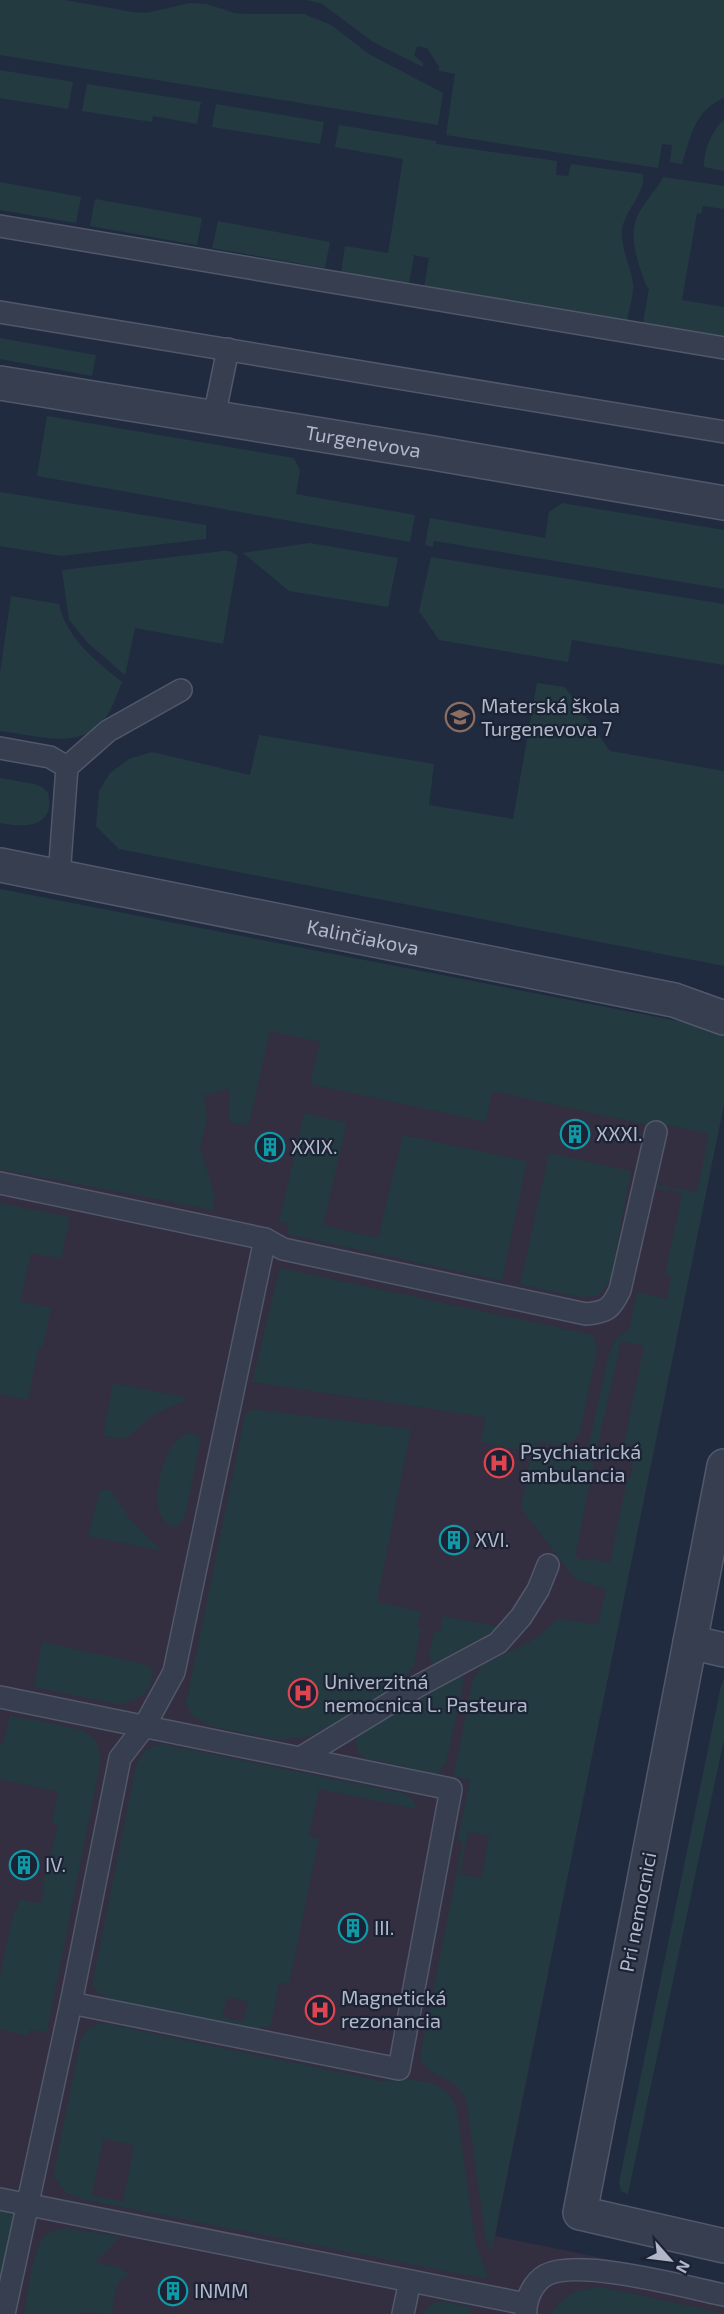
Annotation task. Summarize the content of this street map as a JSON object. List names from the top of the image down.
{
  "streets": {
    "street": ["Turgenevova", "Kalinčiakova", "Pri nemocnici"]
  },
  "places": {
    "school or university": ["Materská škola Turgenevova 7"],
    "building": [
      "XXXI.",
      "XXIX.",
      "XVI.",
      "IV.",
      "III.",
      "INMM"
    ],
    "hospital": ["Psychiatrická ambulancia", "Univerzitná nemocnica L. Pasteura", "Magnetická rezonancia"]
  },
  "north": "bottom right"
}
